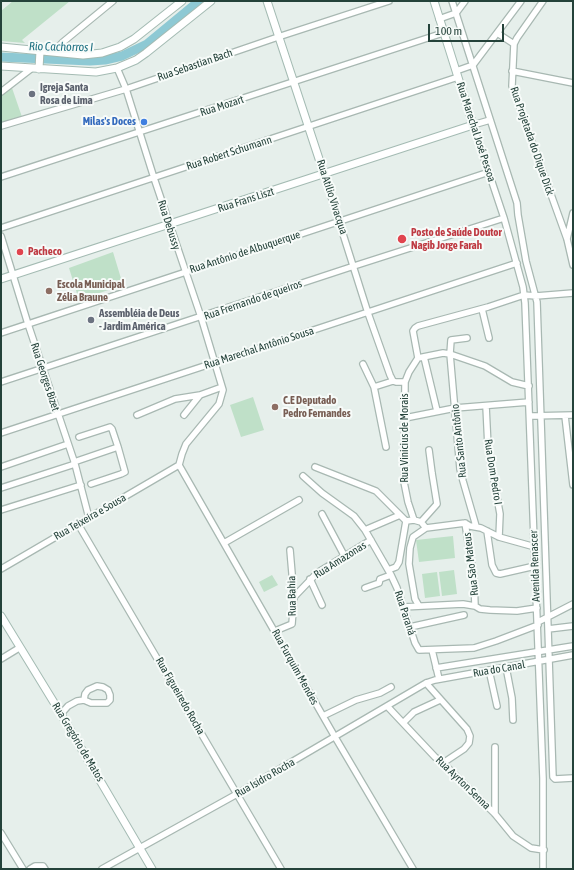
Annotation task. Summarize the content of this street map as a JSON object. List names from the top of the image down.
{
  "streets": {
    "street": [
      "Rua Sebastian Bach",
      "Rua Mozart",
      "Rua Marechal José Pessoa",
      "Rua Projetada do Dique Dick",
      "Rua Robert Schumann",
      "Rua Atilio Vivacqua",
      "Rua Frans Liszt",
      "Rua Debussy",
      "Rua Antônio de Albuquerque",
      "Rua Frernando de queiros",
      "Rua Marechal Antônio Sousa",
      "Rua Georges Bizet",
      "Rua Vinicius de Morais",
      "Rua Santo Antônio",
      "Rua Dom Pedro I",
      "Rua Teixeira e Sousa",
      "Rua Amazonas",
      "Rua São Mateus",
      "Avenida Renascer",
      "Rua Bahia",
      "Rua Paraná",
      "Rua Furquim Mendes",
      "Rua do Canal",
      "Rua Figueiredo Rocha",
      "Rua Gregório de Matos",
      "Rua Isidro Rocha",
      "Rua Ayrton Senna"
    ]
  },
  "crossings": [
    ["Rua Sebastian Bach", "Rua Atilio Vivacqua"],
    ["Rua Sebastian Bach", "Rua Debussy"],
    ["Rua Mozart", "Rua Marechal José Pessoa"],
    ["Rua Mozart", "Rua Atilio Vivacqua"],
    ["Rua Mozart", "Rua Debussy"],
    ["Rua Marechal José Pessoa", "Rua Robert Schumann"],
    ["Rua Marechal José Pessoa", "Rua Frans Liszt"],
    ["Rua Marechal José Pessoa", "Rua Antônio de Albuquerque"],
    ["Rua Marechal José Pessoa", "Rua Frernando de queiros"],
    ["Rua Marechal José Pessoa", "Rua Marechal Antônio Sousa"],
    ["Rua Marechal José Pessoa", "Avenida Renascer"],
    ["Rua Robert Schumann", "Rua Atilio Vivacqua"],
    ["Rua Robert Schumann", "Rua Debussy"],
    ["Rua Atilio Vivacqua", "Rua Frans Liszt"],
    ["Rua Atilio Vivacqua", "Rua Antônio de Albuquerque"],
    ["Rua Atilio Vivacqua", "Rua Frernando de queiros"],
    ["Rua Atilio Vivacqua", "Rua Marechal Antônio Sousa"],
    ["Rua Frans Liszt", "Rua Debussy"],
    ["Rua Frans Liszt", "Rua Georges Bizet"],
    ["Rua Debussy", "Rua Antônio de Albuquerque"],
    ["Rua Debussy", "Rua Frernando de queiros"],
    ["Rua Debussy", "Rua Marechal Antônio Sousa"],
    ["Rua Debussy", "Rua Teixeira e Sousa"],
    ["Rua Debussy", "Rua Furquim Mendes"],
    ["Rua Antônio de Albuquerque", "Rua Georges Bizet"],
    ["Rua Frernando de queiros", "Rua Georges Bizet"],
    ["Rua Marechal Antônio Sousa", "Rua Georges Bizet"],
    ["Rua Marechal Antônio Sousa", "Avenida Renascer"],
    ["Rua Georges Bizet", "Rua Teixeira e Sousa"],
    ["Rua Teixeira e Sousa", "Rua Furquim Mendes"],
    ["Rua Teixeira e Sousa", "Rua Figueiredo Rocha"],
    ["Rua Amazonas", "Rua Bahia"],
    ["Rua Amazonas", "Rua Paraná"],
    ["Avenida Renascer", "Rua do Canal"],
    ["Avenida Renascer", "Rua Ayrton Senna"],
    ["Rua Bahia", "Rua Furquim Mendes"],
    ["Rua Furquim Mendes", "Rua Isidro Rocha"],
    ["Rua do Canal", "Rua Isidro Rocha"],
    ["Rua Figueiredo Rocha", "Rua Isidro Rocha"],
    ["Rua Gregório de Matos", "Rua Isidro Rocha"],
    ["Rua Isidro Rocha", "Rua Ayrton Senna"]
  ],
  "water": ["Rio Cachorros I"],
  "places": [
    "Igreja Santa Rosa de Lima",
    "Milas's Doces",
    "Posto de Saúde Doutor Nagib Jorge Farah",
    "Pacheco",
    "Escola Municipal Zélia Braune",
    "Assembléia de Deus - Jardim América",
    "C.E Deputado Pedro Fernandes"
  ],
  "scale_bar": "100 m"
}
